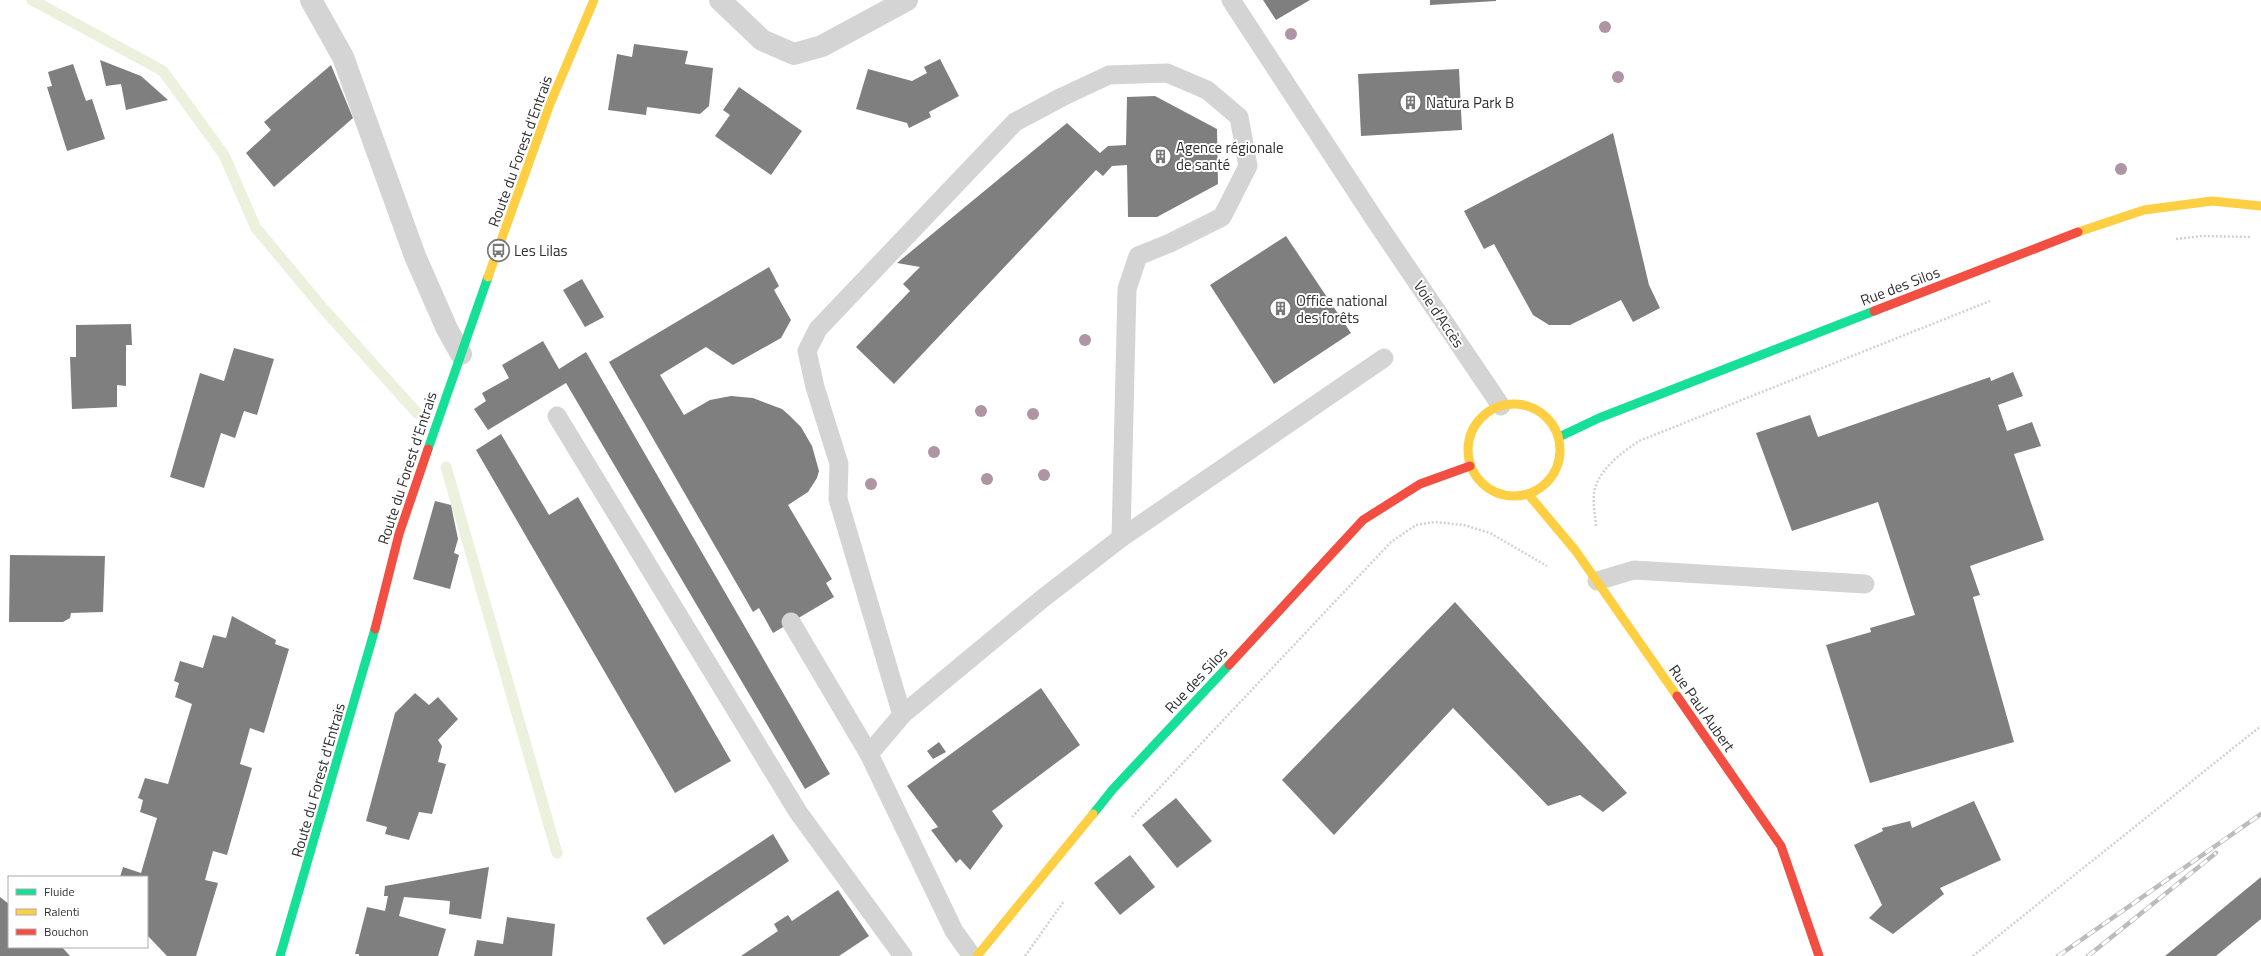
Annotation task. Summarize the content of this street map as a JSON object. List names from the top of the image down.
{
  "streets": {
    "street": ["Route du Forest d'Entrais", "Rue des Silos", "Rue Paul Aubert"],
    "lane": ["Voie d'Accès"]
  },
  "crossings": [
    ["Rue des Silos", "Voie d'Accès"],
    ["Rue des Silos", "Rue Paul Aubert"],
    ["Voie d'Accès", "Rue Paul Aubert"]
  ],
  "places": {
    "building": ["Natura Park B", "Agence régionale de santé", "Office national des forêts"],
    "bus stop": ["Les Lilas"]
  },
  "legend": ["Fluide", "Ralenti", "Bouchon"]
}
